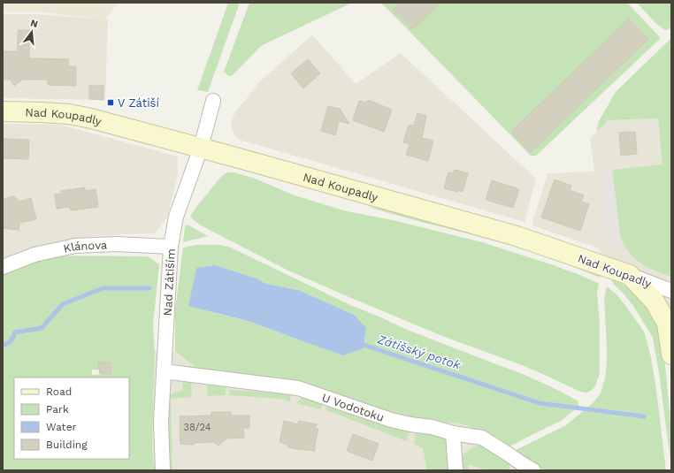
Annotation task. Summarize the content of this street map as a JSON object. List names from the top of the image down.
{
  "streets": {
    "street": [
      "Nad Koupadly",
      "Klánova",
      "Nad Zátiším",
      "U Vodotoku"
    ]
  },
  "crossings": [
    ["Nad Koupadly", "Nad Zátiším"],
    ["Klánova", "Nad Zátiším"],
    ["Nad Zátiším", "U Vodotoku"]
  ],
  "water": ["Zátišský potok"],
  "places": {
    "transit": ["V Zátiší"]
  },
  "house_numbers": ["38/24"],
  "legend": [
    "Road",
    "Park",
    "Water",
    "Building"
  ],
  "north": "top"
}
